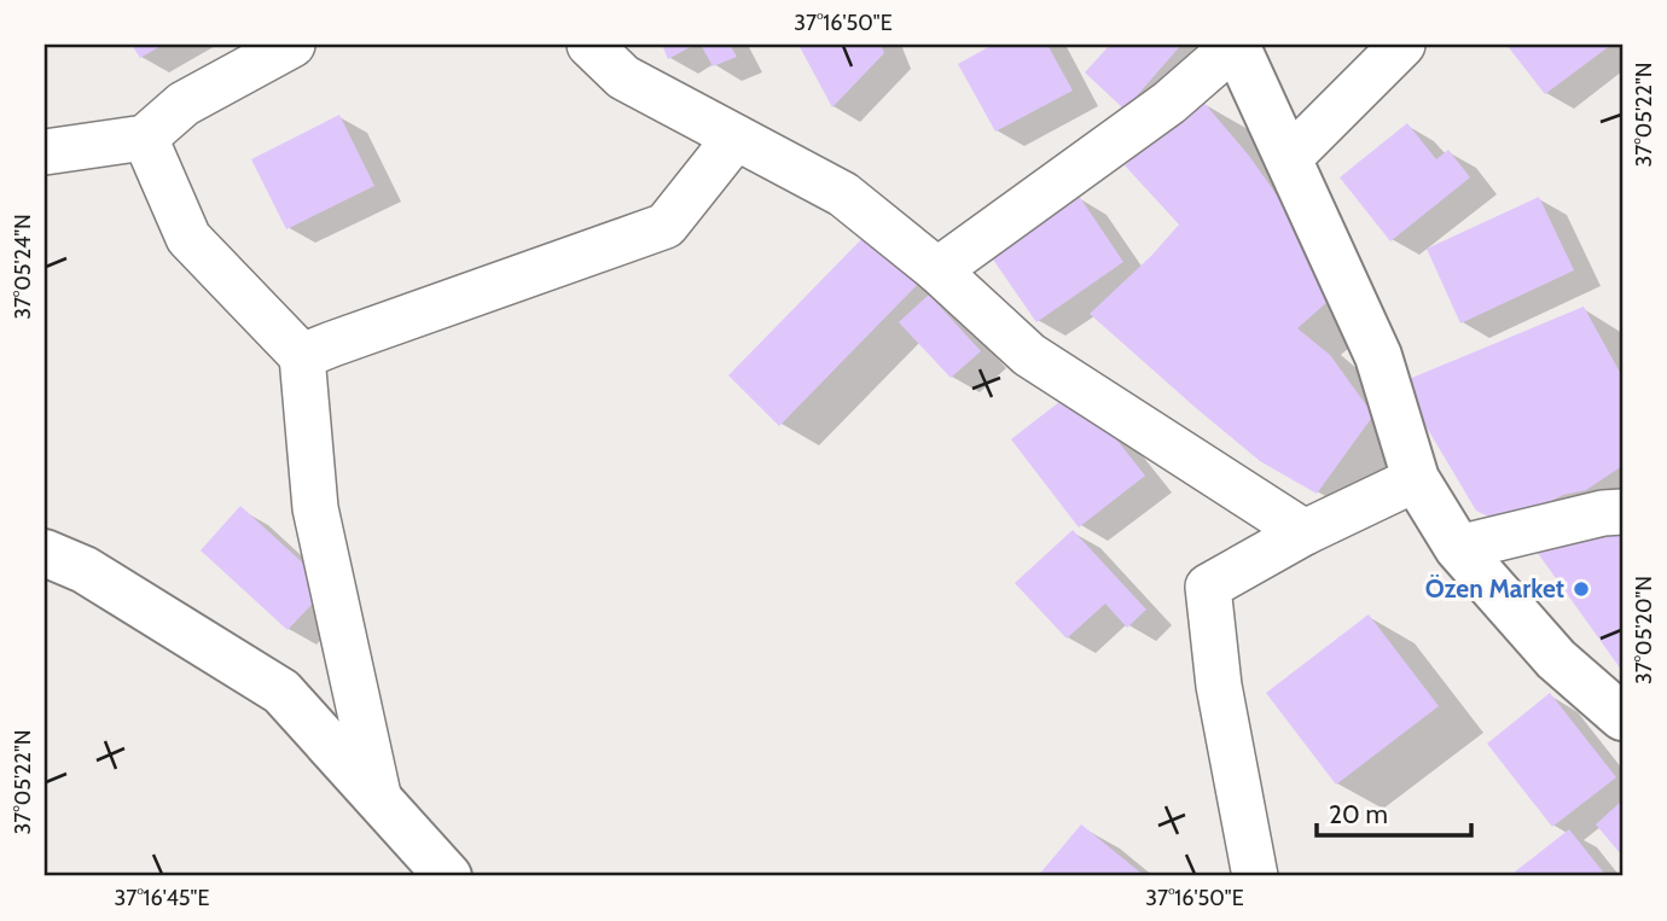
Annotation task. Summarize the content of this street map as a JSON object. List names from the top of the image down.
{
  "places": ["Özen Market"],
  "scale_bar": "20 m",
  "coordinates": [
    "37°16'50\"E",
    "37°05'22\"N",
    "37°05'24\"N",
    "37°05'20\"N",
    "37°16'45\"E"
  ]
}
